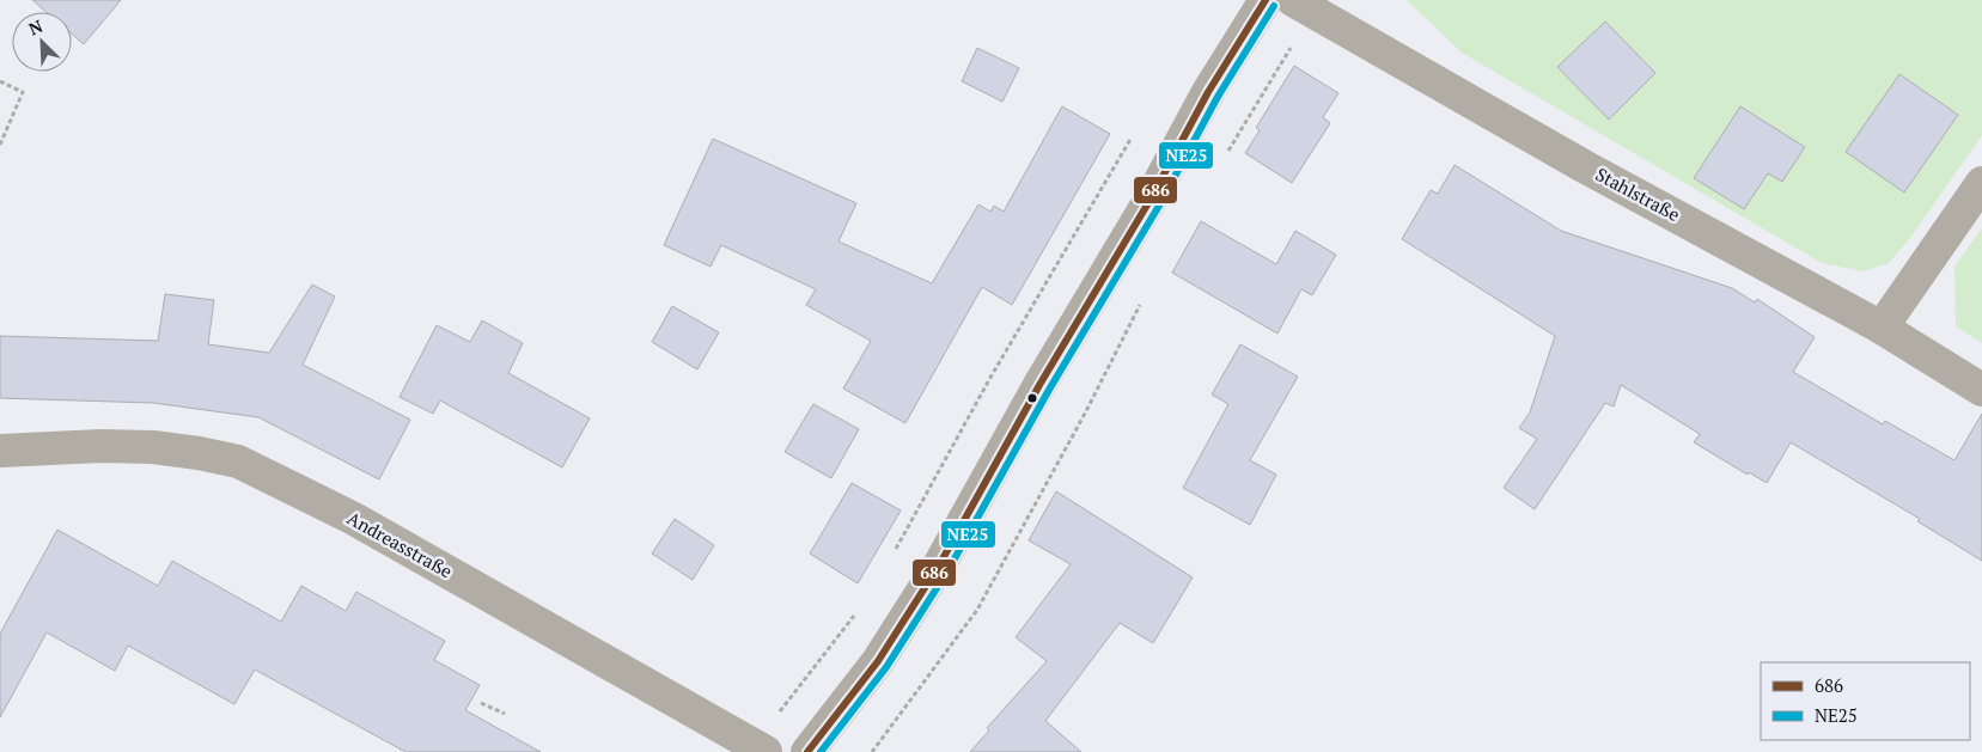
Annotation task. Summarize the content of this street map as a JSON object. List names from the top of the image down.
{
  "streets": {
    "street": ["Stahlstraße", "Andreasstraße"]
  },
  "lines": ["transit line 686", "transit line NE25"],
  "legend": ["686", "NE25"],
  "north": "top left"
}
